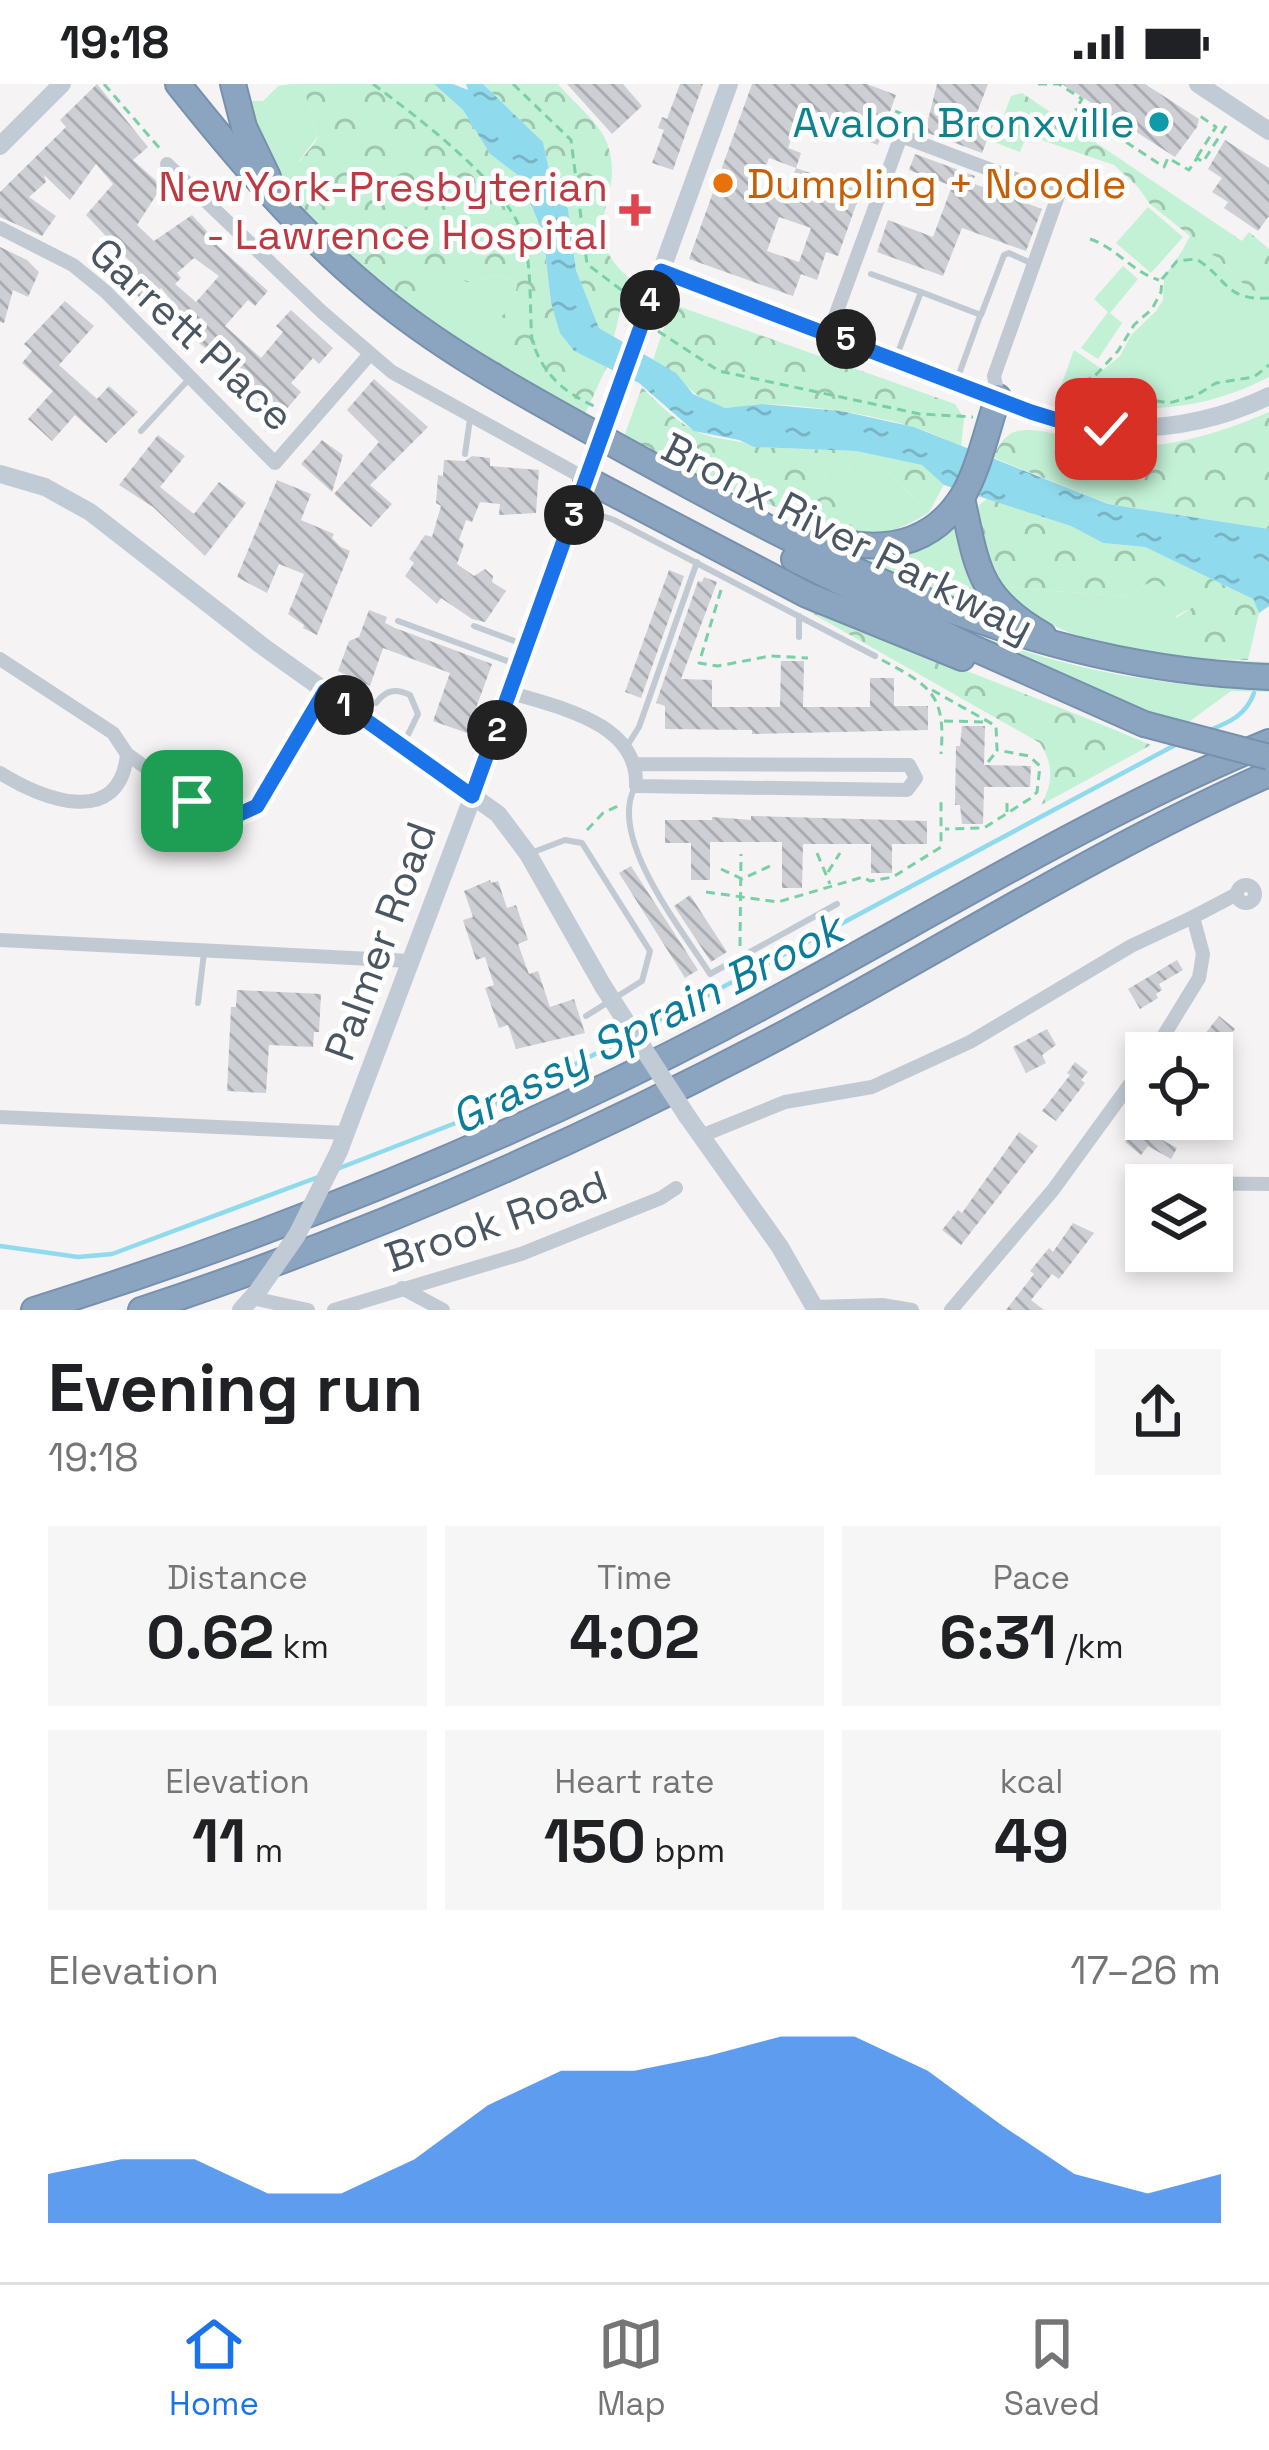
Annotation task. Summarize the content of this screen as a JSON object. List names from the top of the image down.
{
  "streets": {
    "highway": ["Bronx River Parkway"],
    "street": ["Garrett Place", "Palmer Road", "Brook Road"]
  },
  "water": ["Grassy Sprain Brook"],
  "places": {
    "other": ["Avalon Bronxville", "Dumpling + Noodle"],
    "health": ["NewYork-Presbyterian - Lawrence Hospital"]
  },
  "page": {
    "status": "19:18",
    "pins": [
      "4",
      "5",
      "3",
      "1",
      "2"
    ],
    "heading": ["Evening run", "19:18"],
    "stats": [
      ["Distance", "0.62 km"],
      ["Time", "4:02"],
      ["Pace", "6:31 /km"],
      ["Elevation", "11 m"],
      ["Heart rate", "150 bpm"],
      ["kcal", "49"]
    ],
    "chart": ["Elevation", "17–26 m"],
    "tabs": ["Home", "Map", "Saved"]
  }
}
